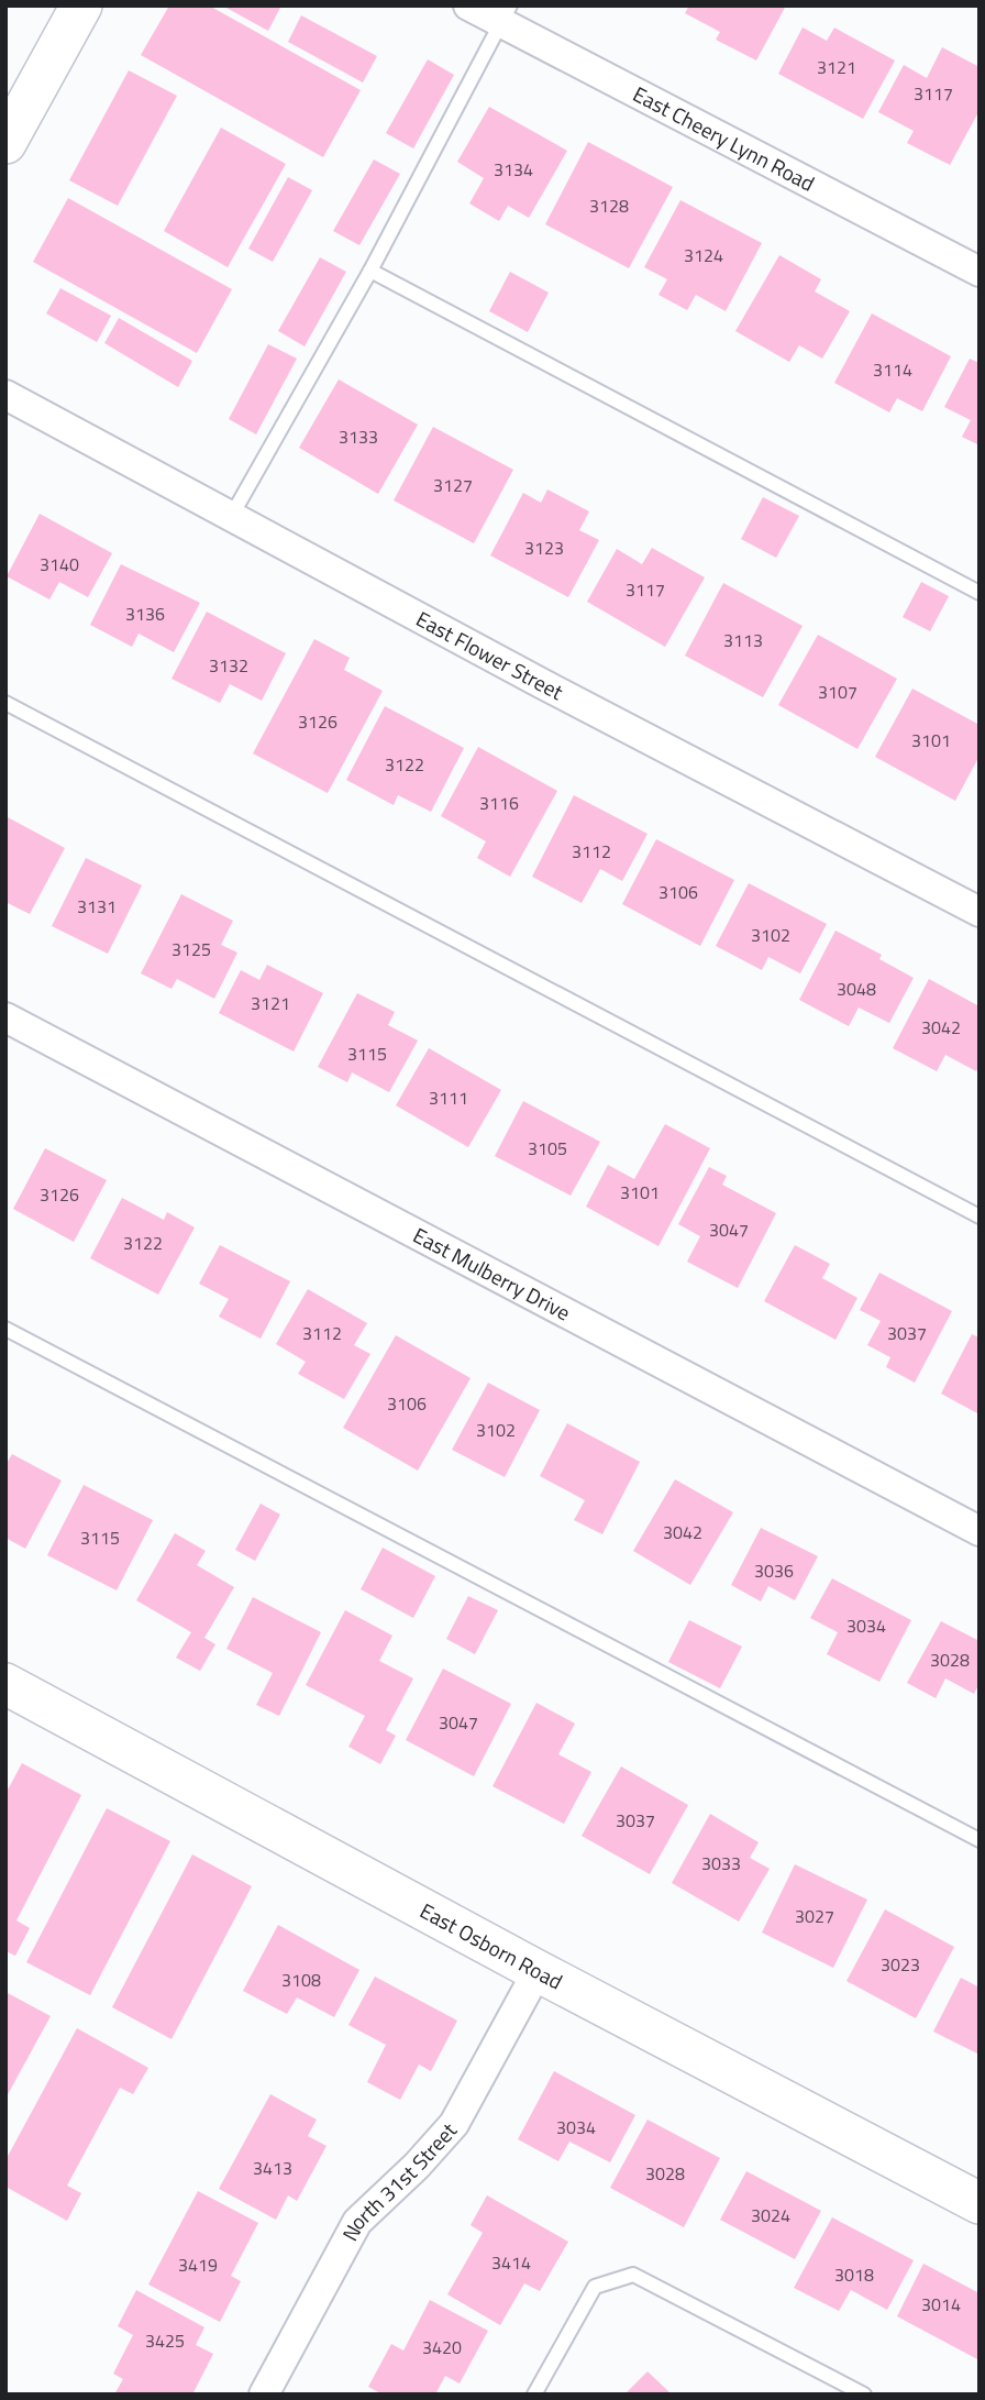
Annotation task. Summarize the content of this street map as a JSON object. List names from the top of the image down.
{
  "streets": {
    "main road": ["East Osborn Road"],
    "street": [
      "East Cheery Lynn Road",
      "East Flower Street",
      "East Mulberry Drive",
      "North 31st Street"
    ]
  },
  "crossings": [
    ["East Osborn Road", "North 31st Street"]
  ],
  "house_numbers": [
    "3121",
    "3117",
    "3134",
    "3128",
    "3124",
    "3114",
    "3133",
    "3127",
    "3123",
    "3140",
    "3117",
    "3136",
    "3113",
    "3132",
    "3107",
    "3126",
    "3101",
    "3122",
    "3116",
    "3112",
    "3106",
    "3131",
    "3102",
    "3125",
    "3048",
    "3121",
    "3042",
    "3115",
    "3111",
    "3105",
    "3101",
    "3126",
    "3047",
    "3122",
    "3112",
    "3037",
    "3106",
    "3102",
    "3042",
    "3115",
    "3036",
    "3034",
    "3028",
    "3047",
    "3037",
    "3033",
    "3027",
    "3023",
    "3108",
    "3034",
    "3413",
    "3028",
    "3024",
    "3414",
    "3419",
    "3018",
    "3014",
    "3425",
    "3420"
  ]
}
